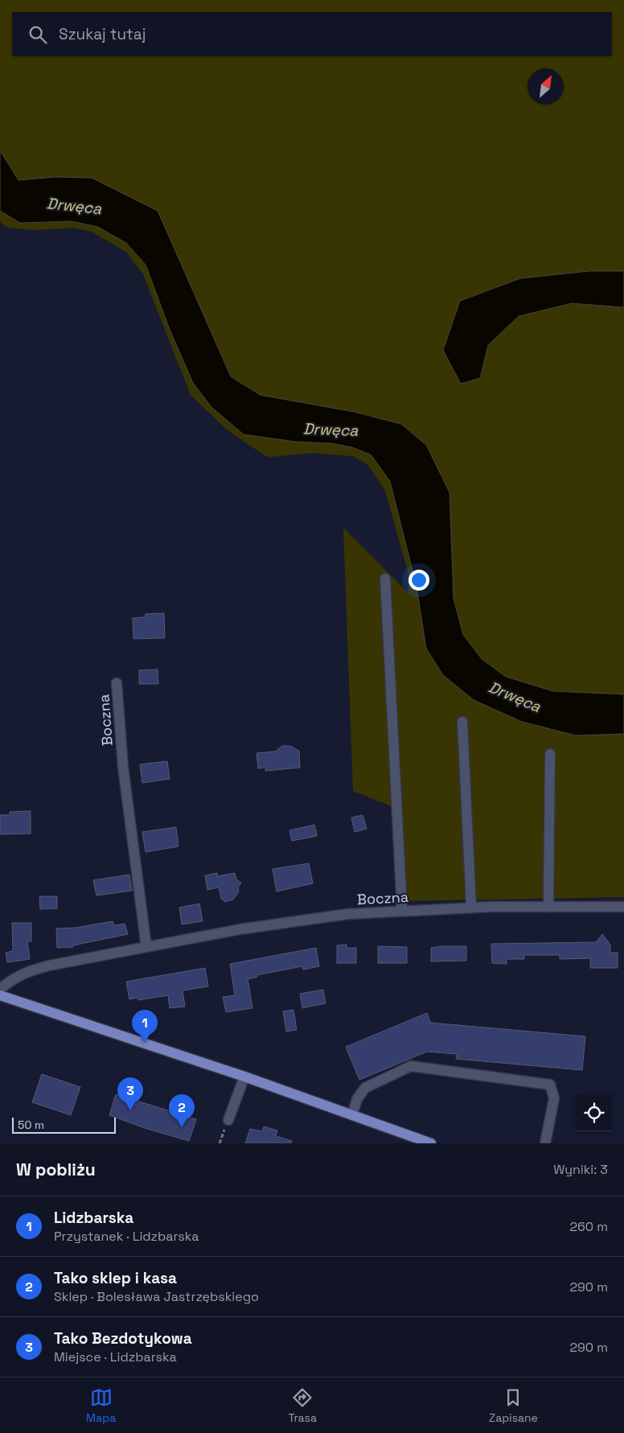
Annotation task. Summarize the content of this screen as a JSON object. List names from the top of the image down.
{
  "streets": {
    "street": ["Boczna"]
  },
  "water": ["Drwęca"],
  "scale_bar": "50 m",
  "north": "top right",
  "page": {
    "search": "Szukaj tutaj",
    "pins": ["1", "3", "2"],
    "scale": "50 m",
    "heading": ["W pobliżu", "Wyniki: 3"],
    "list": [
      {
        "mark": "1",
        "name": "Lidzbarska",
        "note": "Przystanek · Lidzbarska",
        "value": "260 m"
      },
      {
        "mark": "2",
        "name": "Tako sklep i kasa",
        "note": "Sklep · Bolesława Jastrzębskiego",
        "value": "290 m"
      },
      {
        "mark": "3",
        "name": "Tako Bezdotykowa",
        "note": "Miejsce · Lidzbarska",
        "value": "290 m"
      }
    ],
    "nav": ["Mapa", "Trasa", "Zapisane"]
  }
}
